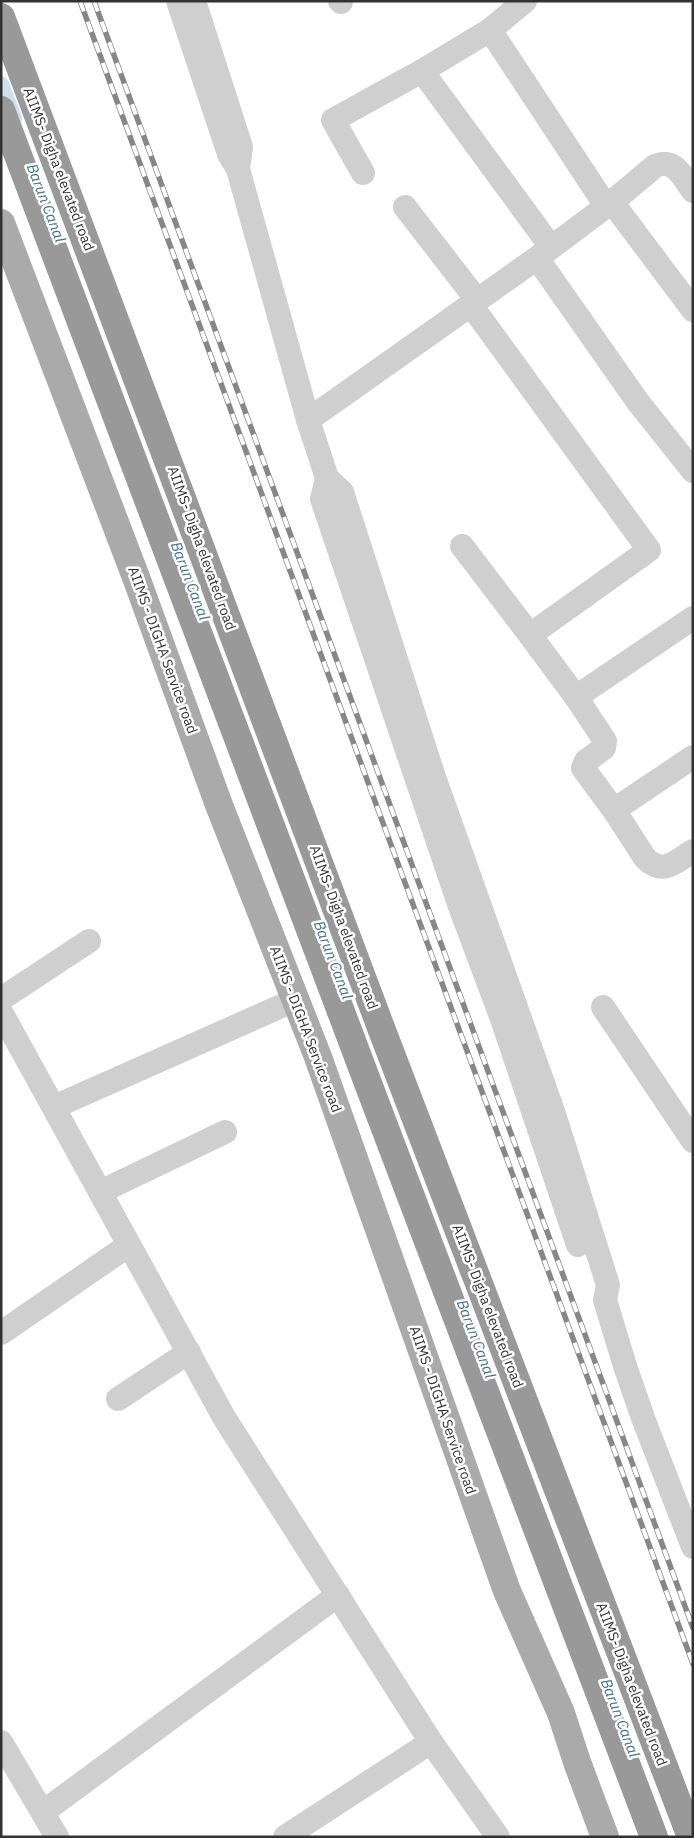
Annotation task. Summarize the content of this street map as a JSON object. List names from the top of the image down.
{
  "streets": {
    "highway": ["AIIMS- Digha elevated road"],
    "main road": ["AIIMS - DIGHA Service road"]
  },
  "water": ["Barun Canal"]
}
